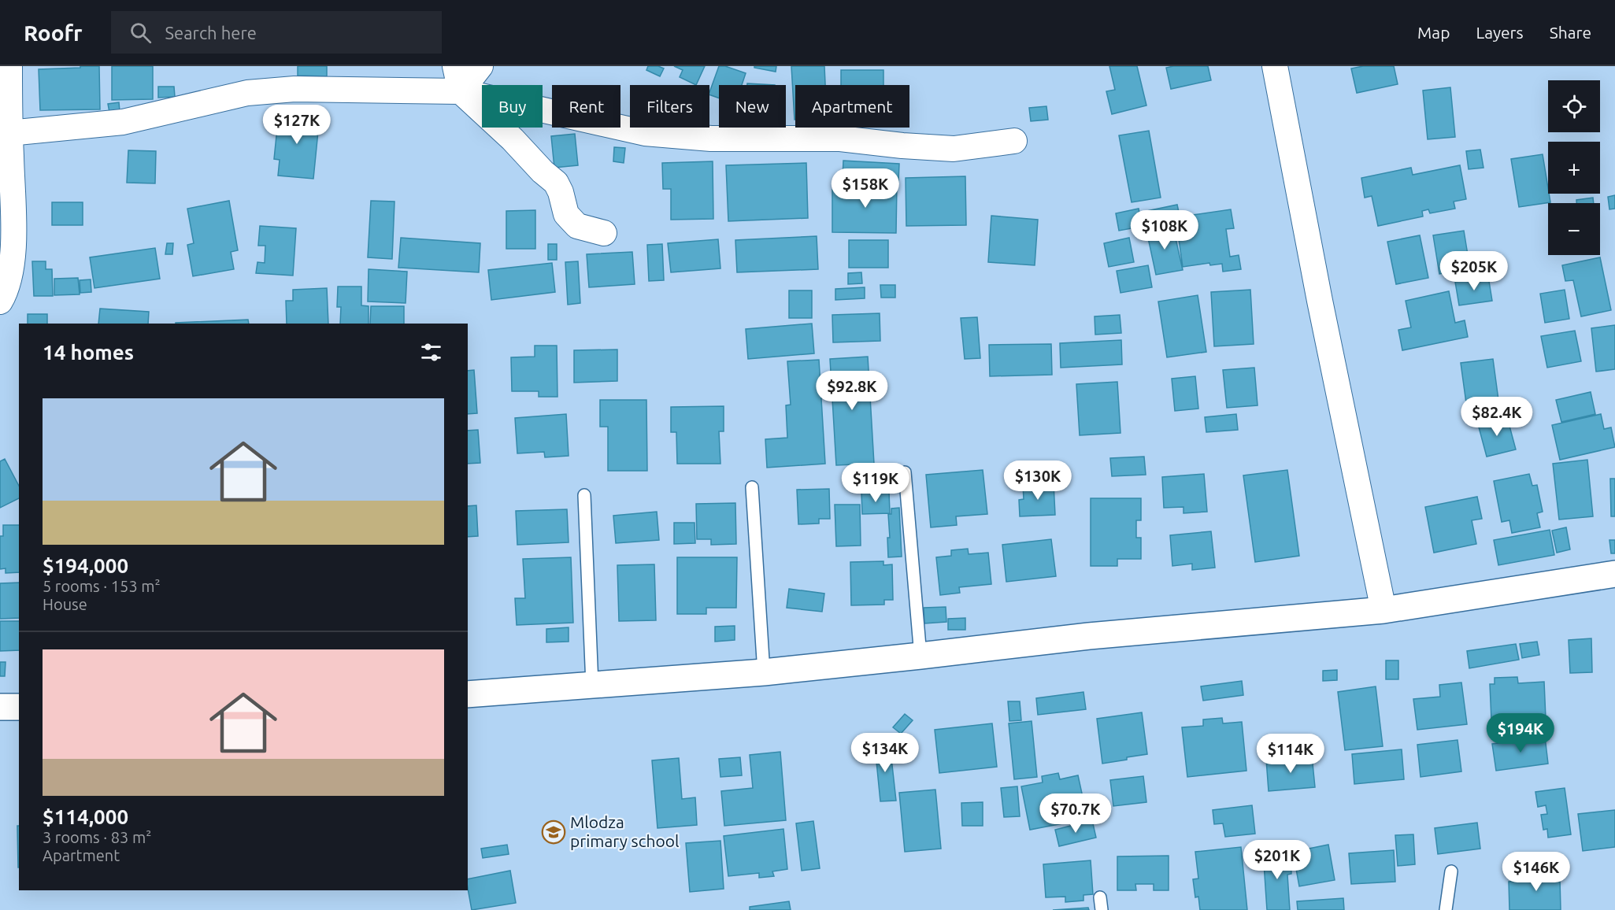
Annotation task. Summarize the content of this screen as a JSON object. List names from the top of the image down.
{
  "places": {
    "school or university": ["Mlodza primary school"]
  },
  "page": {
    "header": "Roofr",
    "search": "Search here",
    "nav": ["Map", "Layers", "Share"],
    "map_buttons": ["+", "−"],
    "chip": [
      "Buy",
      "Rent",
      "Filters",
      "New",
      "Apartment"
    ],
    "price": [
      "$127K",
      "$158K",
      "$108K",
      "$205K",
      "$92.8K",
      "$82.4K",
      "$130K",
      "$119K",
      "$194K",
      "$134K",
      "$114K",
      "$70.7K",
      "$201K",
      "$146K"
    ],
    "heading": "14 homes",
    "list": [
      {
        "name": "$194,000",
        "note": "5 rooms · 153 m² · House"
      },
      {
        "name": "$114,000",
        "note": "3 rooms · 83 m² · Apartment"
      }
    ]
  }
}
